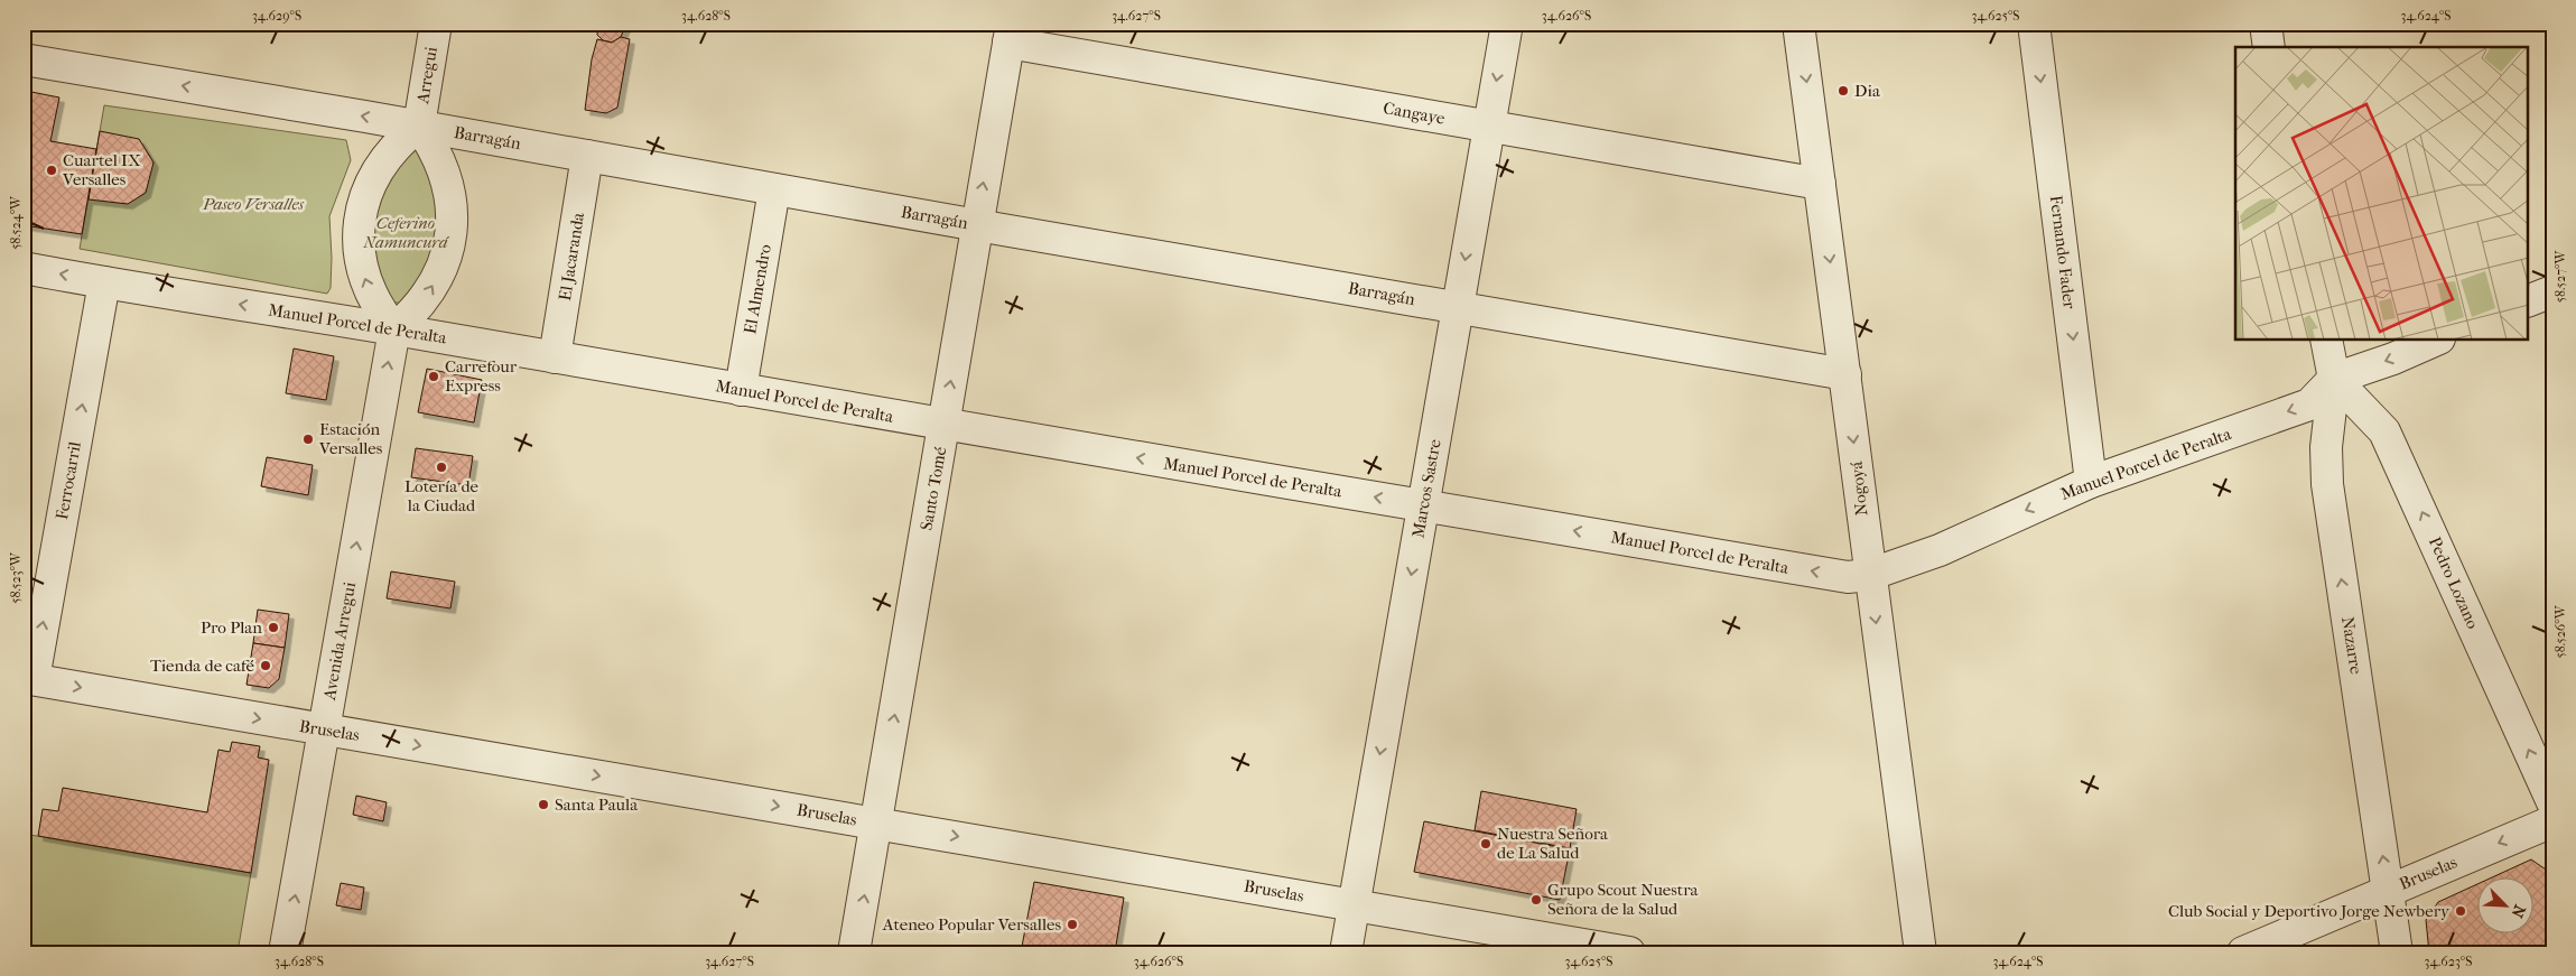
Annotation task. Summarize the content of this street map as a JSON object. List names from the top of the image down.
{
  "streets": {
    "street": [
      "Arregui",
      "Cangaye",
      "Barragán",
      "Fernando Fader",
      "El Jacaranda",
      "El Almendro",
      "Manuel Porcel de Peralta",
      "Ferrocarril",
      "Santo Tomé",
      "Marcos Sastre",
      "Nogoyá",
      "Pedro Lozano",
      "Avenida Arregui",
      "Nazarre",
      "Bruselas"
    ]
  },
  "crossings": [
    ["Arregui", "Barragán"],
    ["Cangaye", "Santo Tomé"],
    ["Cangaye", "Marcos Sastre"],
    ["Cangaye", "Nogoyá"],
    ["Barragán", "El Jacaranda"],
    ["Barragán", "El Almendro"],
    ["Barragán", "Santo Tomé"],
    ["Barragán", "Marcos Sastre"],
    ["Barragán", "Nogoyá"],
    ["Fernando Fader", "Manuel Porcel de Peralta"],
    ["El Jacaranda", "Manuel Porcel de Peralta"],
    ["El Almendro", "Manuel Porcel de Peralta"],
    ["Manuel Porcel de Peralta", "Ferrocarril"],
    ["Manuel Porcel de Peralta", "Santo Tomé"],
    ["Manuel Porcel de Peralta", "Marcos Sastre"],
    ["Manuel Porcel de Peralta", "Nogoyá"],
    ["Manuel Porcel de Peralta", "Pedro Lozano"],
    ["Manuel Porcel de Peralta", "Avenida Arregui"],
    ["Manuel Porcel de Peralta", "Nazarre"],
    ["Ferrocarril", "Bruselas"],
    ["Santo Tomé", "Bruselas"],
    ["Marcos Sastre", "Bruselas"],
    ["Pedro Lozano", "Nazarre"],
    ["Avenida Arregui", "Bruselas"],
    ["Nazarre", "Bruselas"]
  ],
  "one_way": [
    "Fernando Fader",
    "Manuel Porcel de Peralta",
    "Ferrocarril",
    "Santo Tomé",
    "Marcos Sastre",
    "Nogoyá",
    "Pedro Lozano",
    "Avenida Arregui",
    "Nazarre"
  ],
  "parks": ["Paseo Versalles", "Ceferino Namuncurá"],
  "places": [
    "Dia",
    "Cuartel IX Versalles",
    "Carrefour Express",
    "Estación Versalles",
    "Lotería de la Ciudad",
    "Pro Plan",
    "Tienda de café",
    "Santa Paula",
    "Nuestra Señora de La Salud",
    "Grupo Scout Nuestra Señora de la Salud",
    "Club Social y Deportivo Jorge Newbery",
    "Ateneo Popular Versalles"
  ],
  "north": "bottom right",
  "coordinates": [
    "34.629°S",
    "34.628°S",
    "34.627°S",
    "34.626°S",
    "34.625°S",
    "34.624°S",
    "58.524°W",
    "58.527°W",
    "58.523°W",
    "58.526°W",
    "34.623°S"
  ]
}
